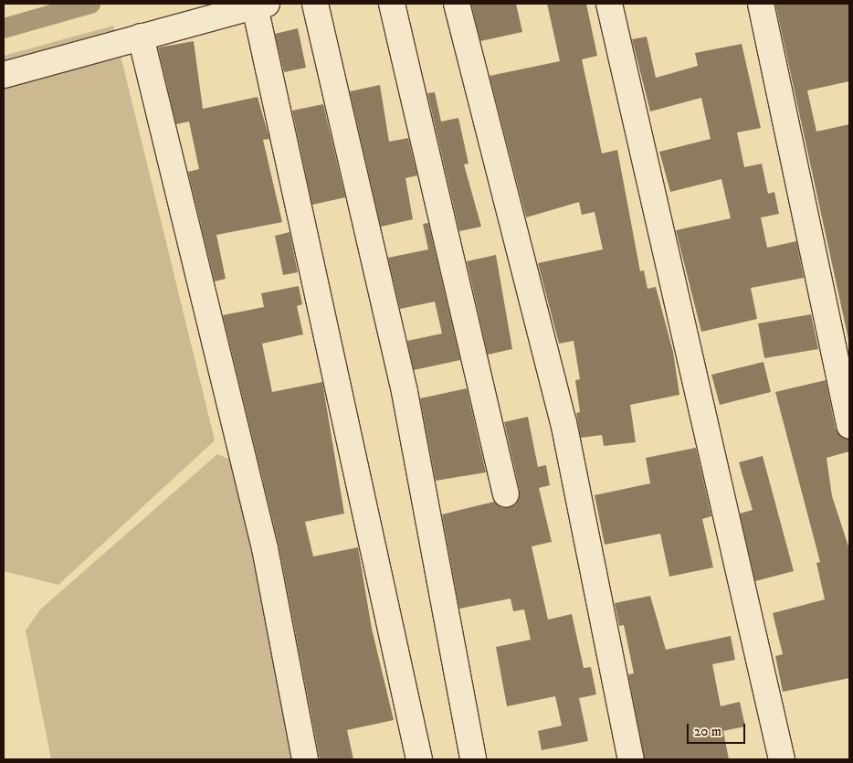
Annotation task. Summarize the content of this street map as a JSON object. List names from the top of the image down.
{
  "scale_bar": "20 m"
}
